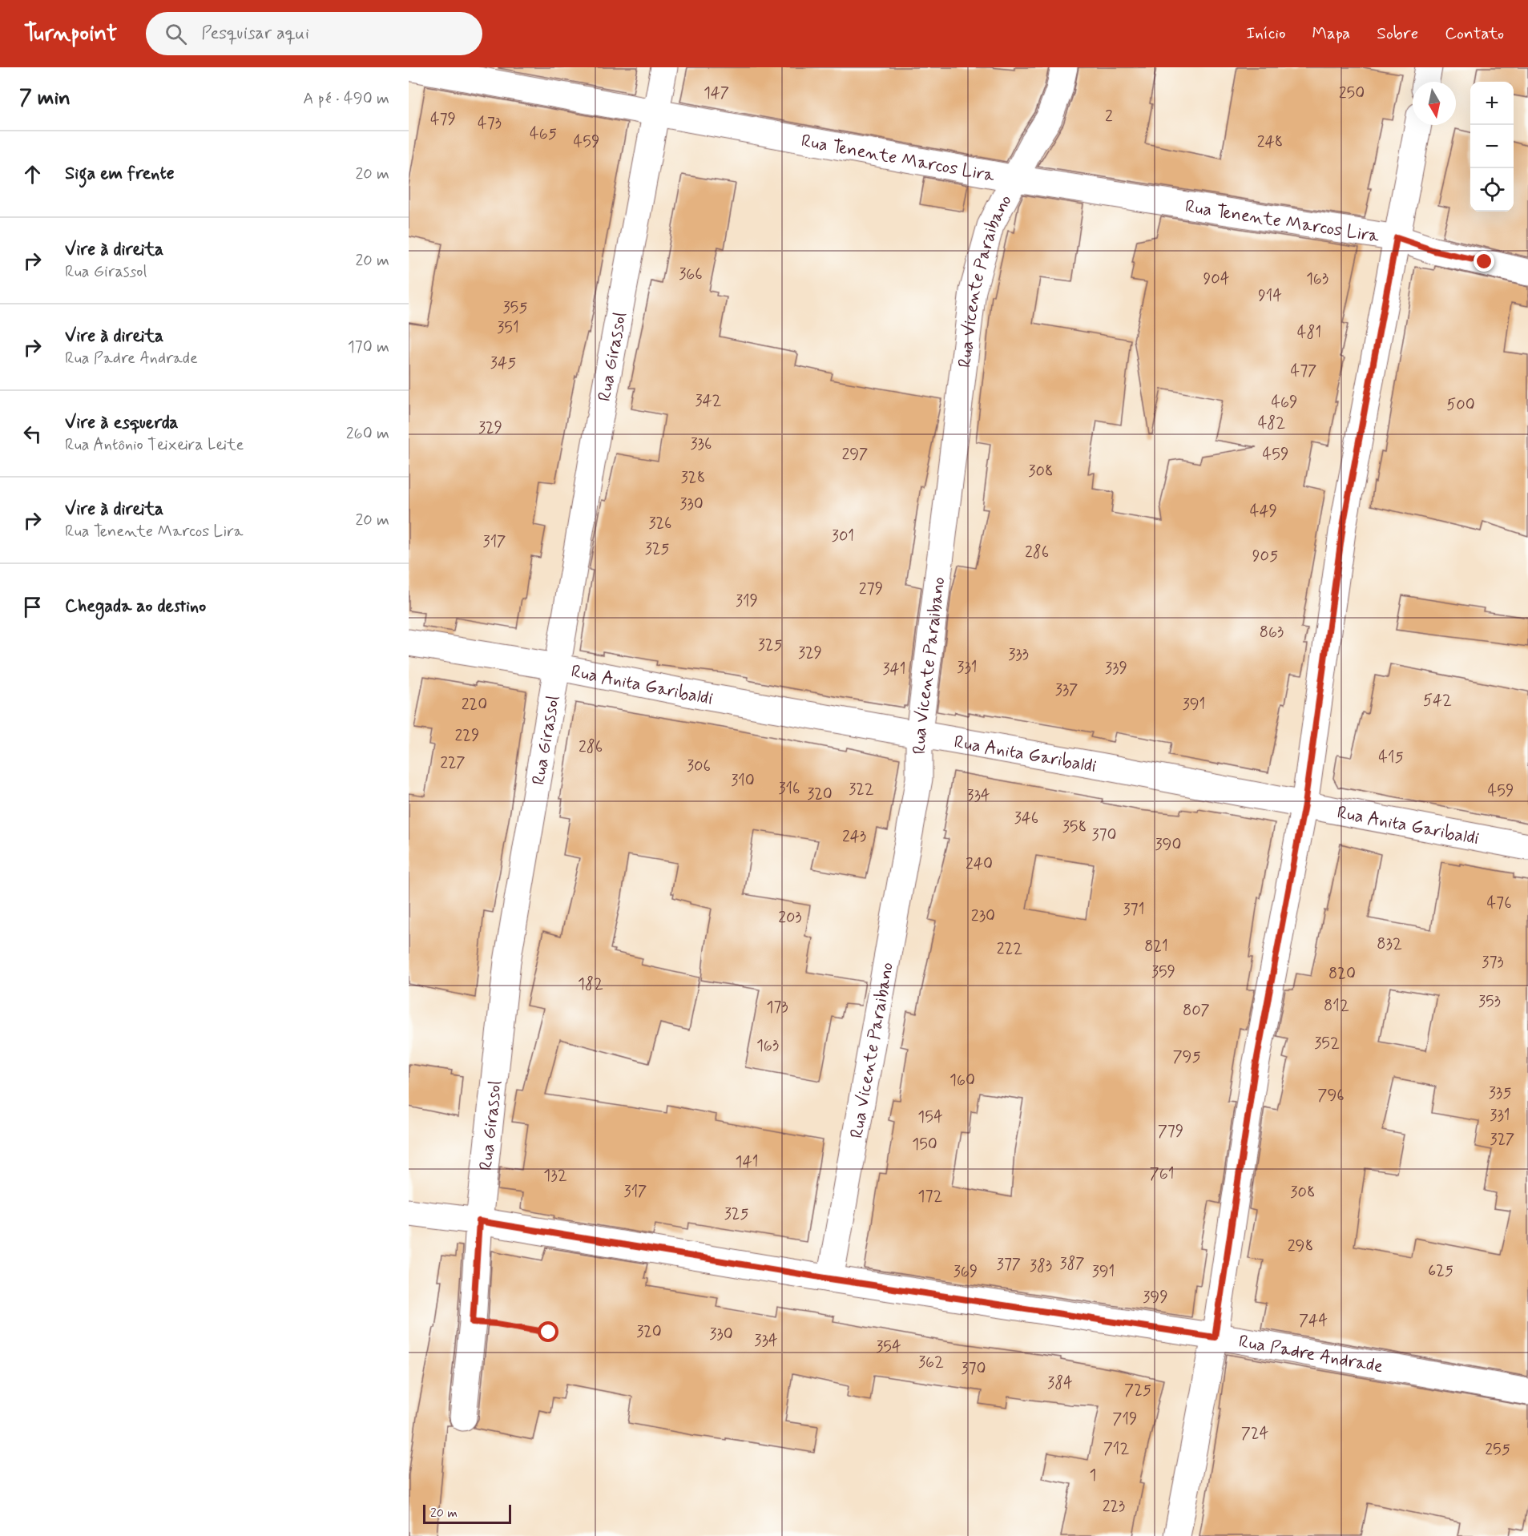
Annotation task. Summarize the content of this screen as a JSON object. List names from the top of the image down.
{
  "streets": {
    "street": [
      "Rua Tenente Marcos Lira",
      "Rua Vicente Paraibano",
      "Rua Girassol",
      "Rua Anita Garibaldi",
      "Rua Padre Andrade"
    ]
  },
  "crossings": [
    ["Rua Tenente Marcos Lira", "Rua Vicente Paraibano"],
    ["Rua Tenente Marcos Lira", "Rua Girassol"],
    ["Rua Vicente Paraibano", "Rua Anita Garibaldi"],
    ["Rua Vicente Paraibano", "Rua Padre Andrade"],
    ["Rua Girassol", "Rua Anita Garibaldi"],
    ["Rua Girassol", "Rua Padre Andrade"]
  ],
  "house_numbers": [
    "147",
    "250",
    "2",
    "479",
    "473",
    "465",
    "459",
    "248",
    "366",
    "904",
    "163",
    "914",
    "355",
    "351",
    "481",
    "345",
    "477",
    "342",
    "469",
    "500",
    "482",
    "329",
    "336",
    "297",
    "459",
    "308",
    "328",
    "330",
    "449",
    "326",
    "301",
    "317",
    "325",
    "286",
    "905",
    "279",
    "319",
    "863",
    "325",
    "329",
    "333",
    "331",
    "339",
    "341",
    "337",
    "542",
    "220",
    "391",
    "229",
    "286",
    "415",
    "227",
    "306",
    "310",
    "316",
    "322",
    "459",
    "320",
    "334",
    "346",
    "358",
    "370",
    "243",
    "390",
    "240",
    "476",
    "371",
    "230",
    "203",
    "832",
    "821",
    "222",
    "373",
    "359",
    "820",
    "182",
    "353",
    "812",
    "173",
    "807",
    "352",
    "163",
    "795",
    "160",
    "335",
    "796",
    "331",
    "154",
    "779",
    "327",
    "150",
    "141",
    "761",
    "132",
    "317",
    "308",
    "172",
    "325",
    "298",
    "387",
    "377",
    "383",
    "625",
    "369",
    "391",
    "399",
    "744",
    "320",
    "330",
    "334",
    "354",
    "362",
    "370",
    "384",
    "725",
    "719",
    "724",
    "712",
    "255",
    "1",
    "223"
  ],
  "scale_bar": "20 m",
  "north": "bottom",
  "page": {
    "header": "Turnpoint",
    "search": "Pesquisar aqui",
    "nav": [
      "Início",
      "Mapa",
      "Sobre",
      "Contato"
    ],
    "heading": ["7 min", "A pé · 490 m"],
    "map_buttons": ["+", "−"],
    "list": [
      ["Siga em frente", "20 m"],
      ["Vire à direita", "Rua Girassol", "20 m"],
      ["Vire à direita", "Rua Padre Andrade", "170 m"],
      ["Vire à esquerda", "Rua Antônio Teixeira Leite", "260 m"],
      ["Vire à direita", "Rua Tenente Marcos Lira", "20 m"],
      "Chegada ao destino"
    ],
    "scale": "20 m"
  }
}
